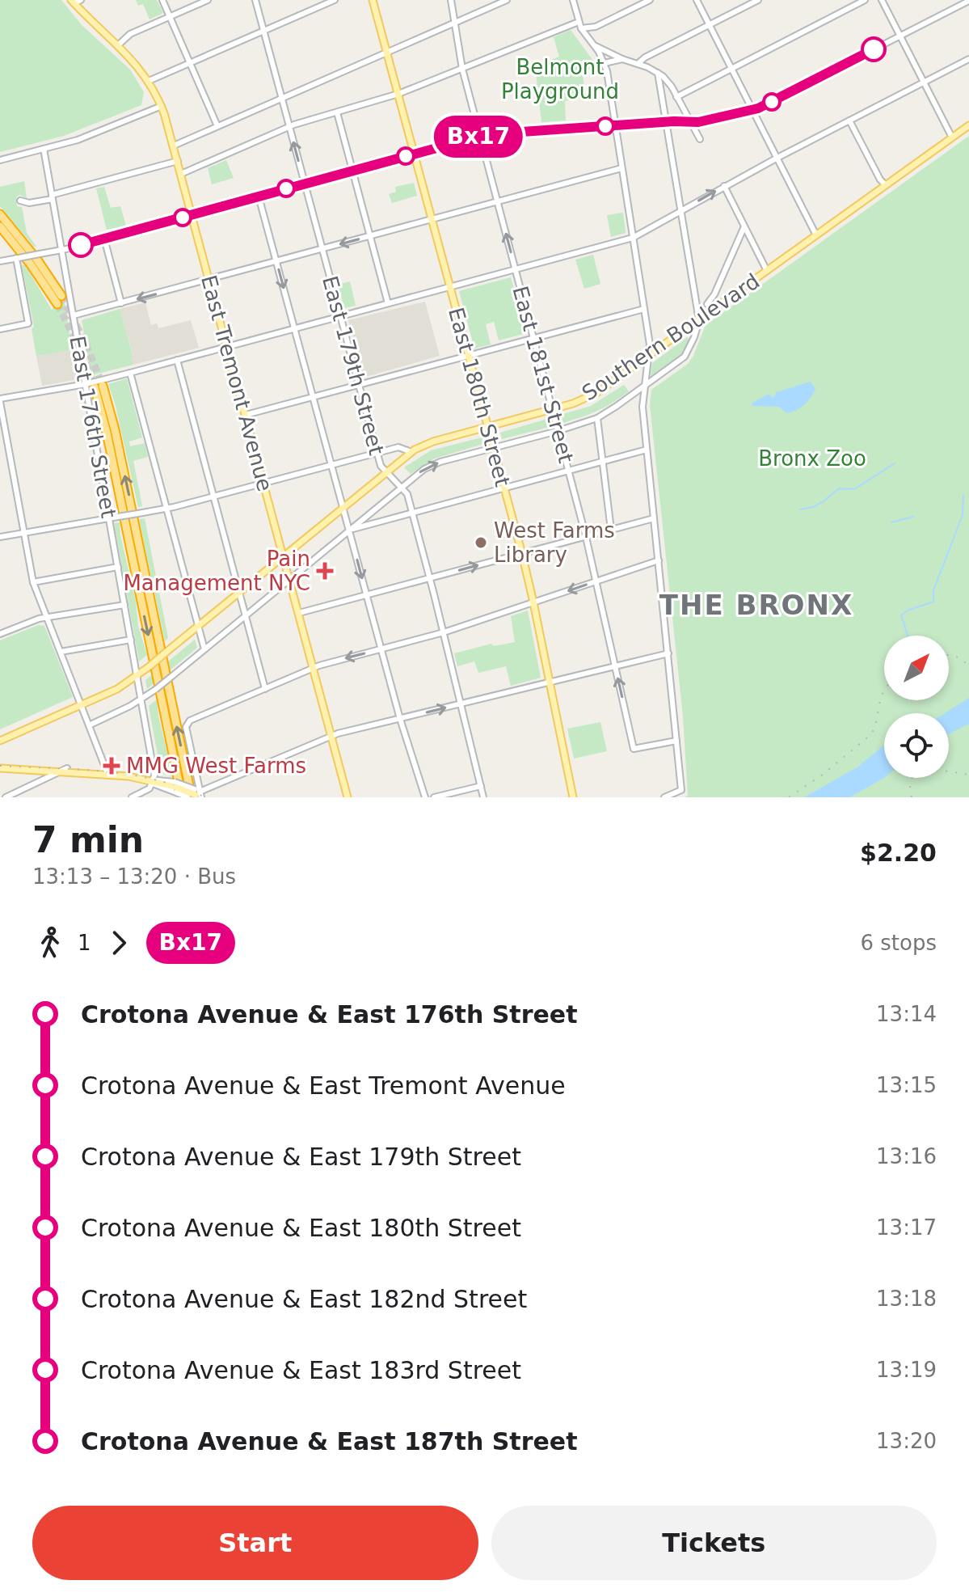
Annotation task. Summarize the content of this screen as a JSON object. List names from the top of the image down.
{
  "streets": {
    "main road": ["Southern Boulevard", "East Tremont Avenue", "East 180th Street"],
    "street": ["East 179th Street", "East 181st Street", "East 176th Street"]
  },
  "crossings": [
    ["Southern Boulevard", "East 179th Street"],
    ["Southern Boulevard", "East 181st Street"],
    ["Southern Boulevard", "East Tremont Avenue"],
    ["Southern Boulevard", "East 180th Street"],
    ["Southern Boulevard", "East 176th Street"]
  ],
  "districts": ["THE BRONX"],
  "parks": ["Belmont Playground", "Bronx Zoo"],
  "places": {
    "other": ["West Farms Library"],
    "health": ["Pain Management NYC", "MMG West Farms"]
  },
  "lines": ["bus line Bx17"],
  "north": "top right",
  "page": {
    "on_map": "Bx17",
    "heading": ["7 min", "13:13 – 13:20 · Bus", "$2.20"],
    "legs": ["1", "Bx17", "6 stops"],
    "list": [
      {
        "name": "Crotona Avenue & East 176th Street",
        "value": "13:14"
      },
      {
        "name": "Crotona Avenue & East Tremont Avenue",
        "value": "13:15"
      },
      {
        "name": "Crotona Avenue & East 179th Street",
        "value": "13:16"
      },
      {
        "name": "Crotona Avenue & East 180th Street",
        "value": "13:17"
      },
      {
        "name": "Crotona Avenue & East 182nd Street",
        "value": "13:18"
      },
      {
        "name": "Crotona Avenue & East 183rd Street",
        "value": "13:19"
      },
      {
        "name": "Crotona Avenue & East 187th Street",
        "value": "13:20"
      }
    ],
    "buttons": ["Start", "Tickets"]
  }
}
